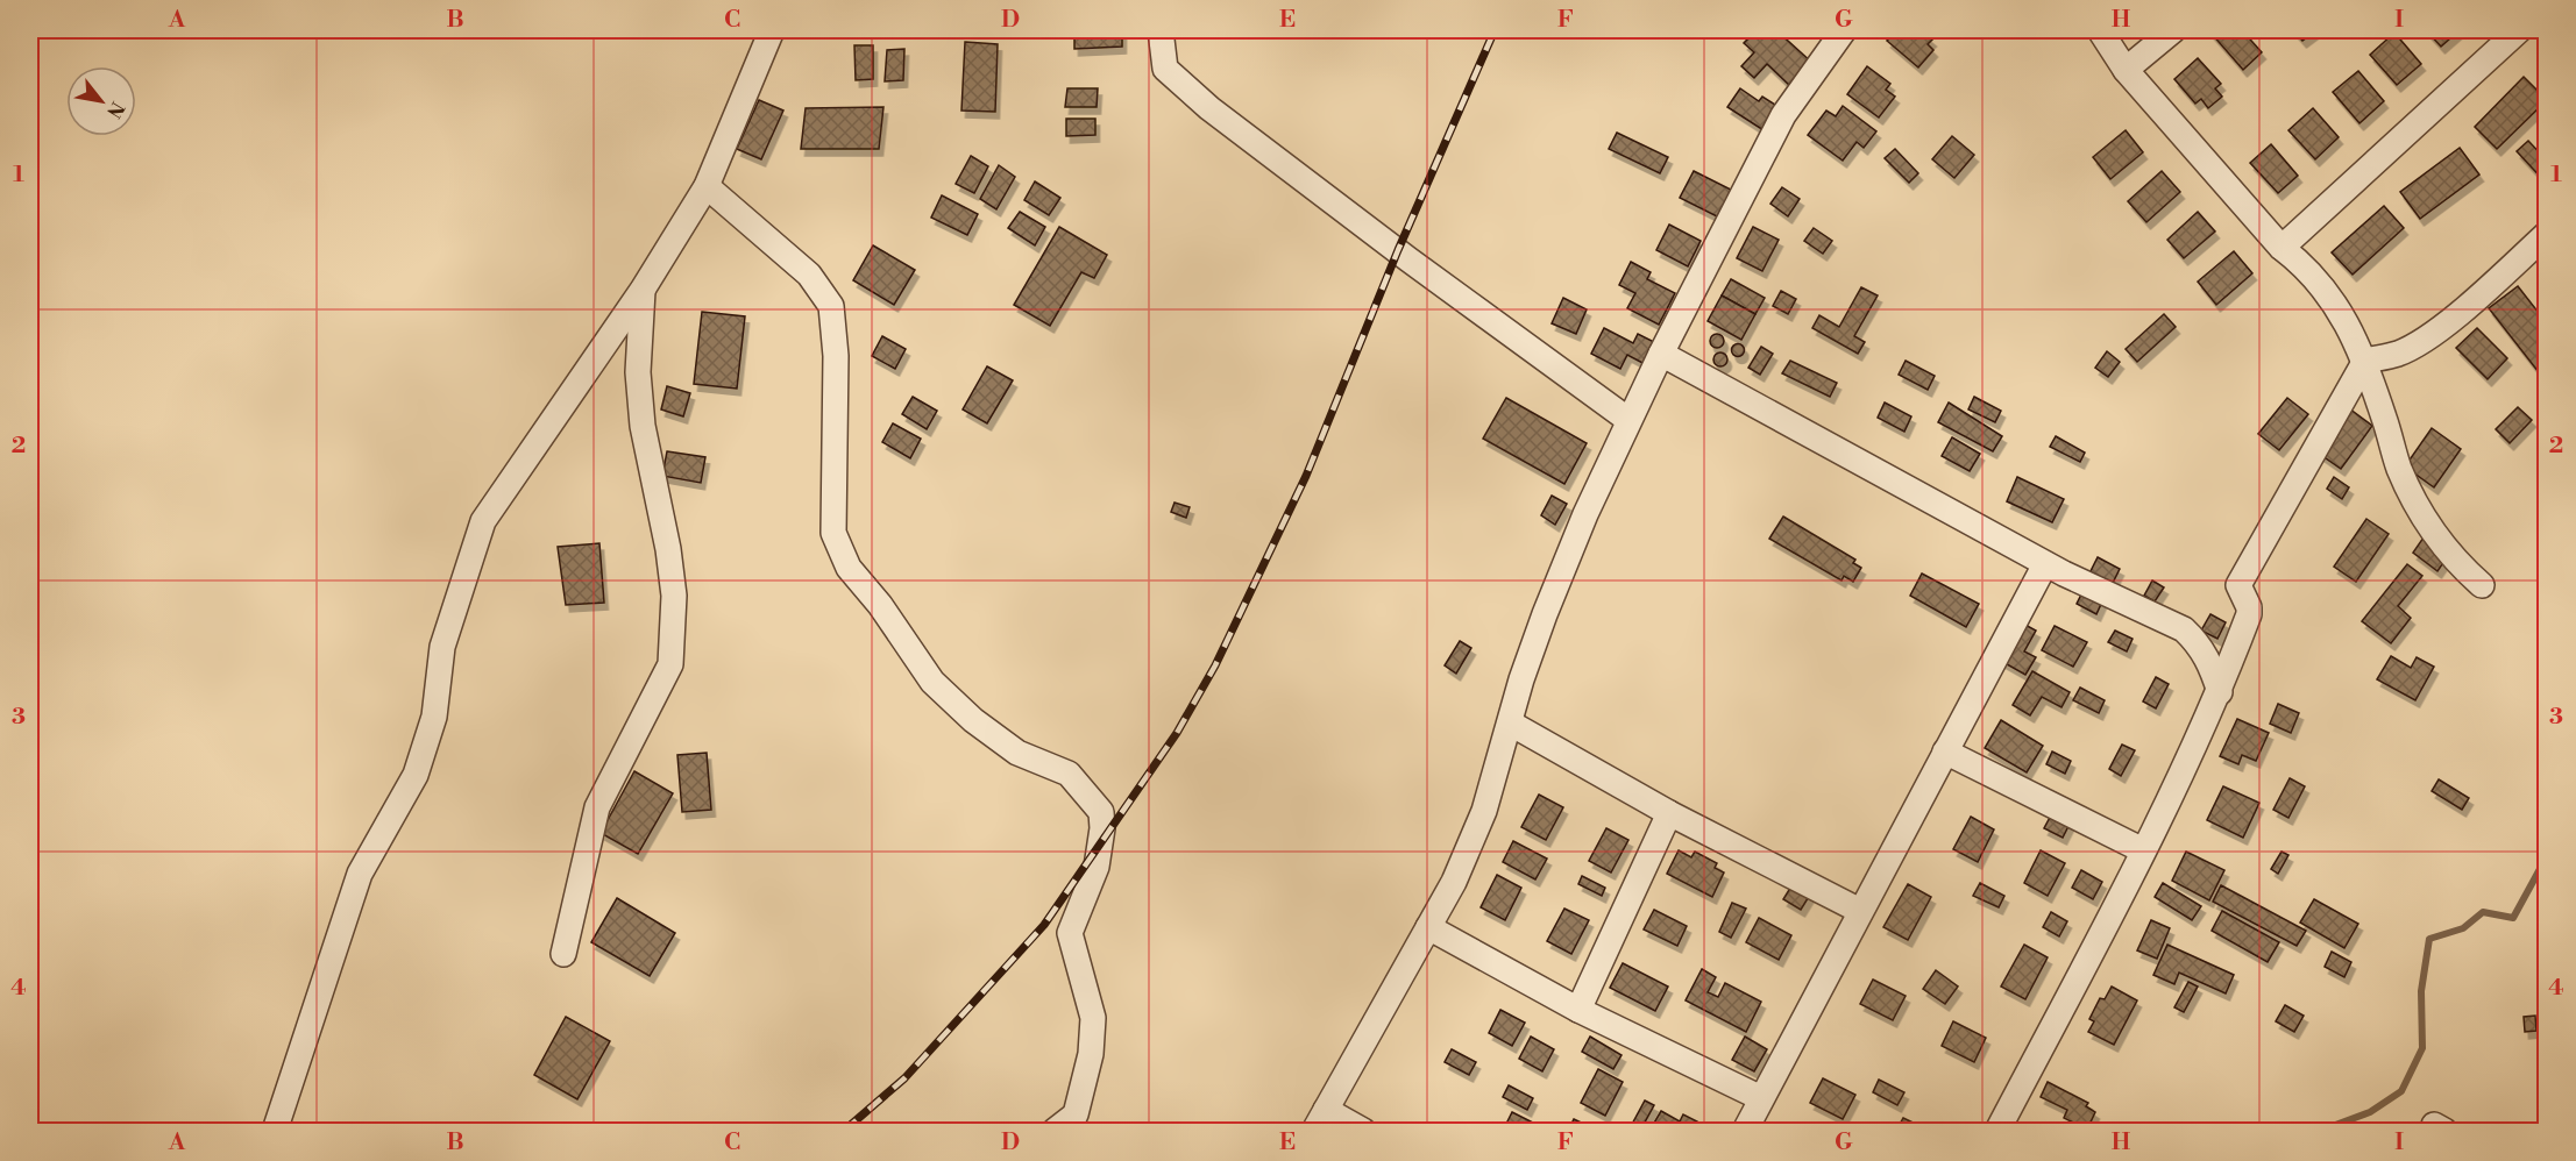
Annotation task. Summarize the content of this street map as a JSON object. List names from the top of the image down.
{
  "north": "bottom right",
  "grid": {
    "columns": [
      "A",
      "B",
      "C",
      "D",
      "E",
      "F",
      "G",
      "H",
      "I"
    ],
    "rows": [
      "1",
      "2",
      "3",
      "4"
    ]
  }
}
